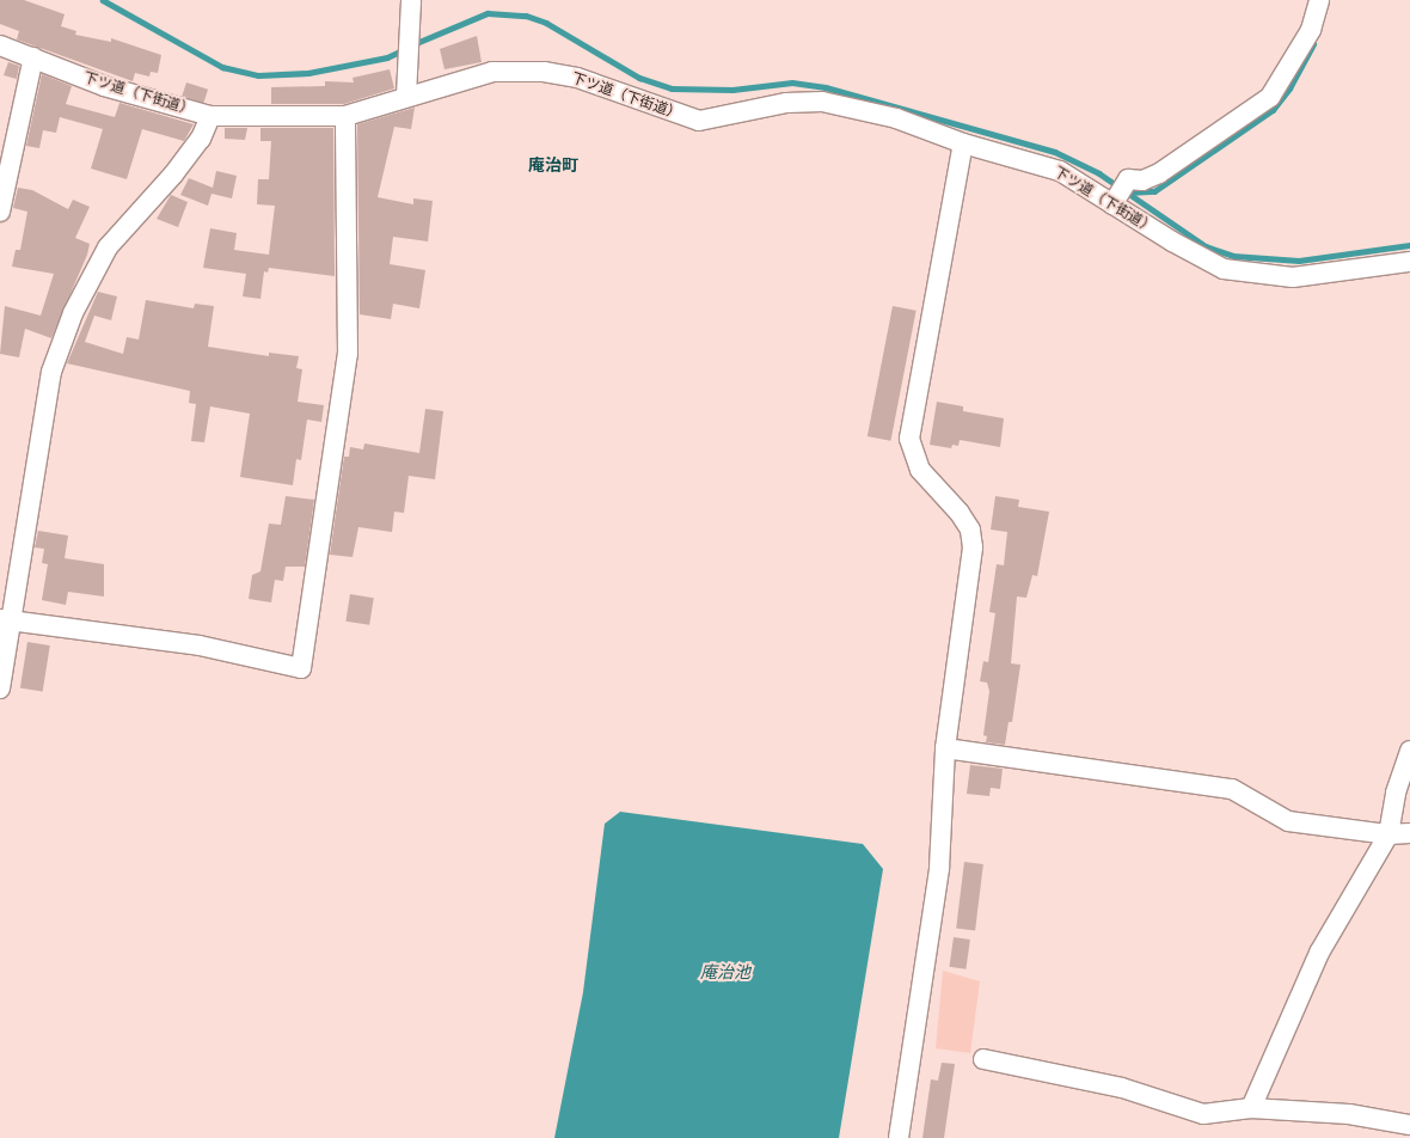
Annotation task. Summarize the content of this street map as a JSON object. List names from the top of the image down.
{
  "streets": {
    "street": ["下ツ道（下街道）"]
  },
  "districts": ["庵治町"],
  "water": ["庵治池"]
}
